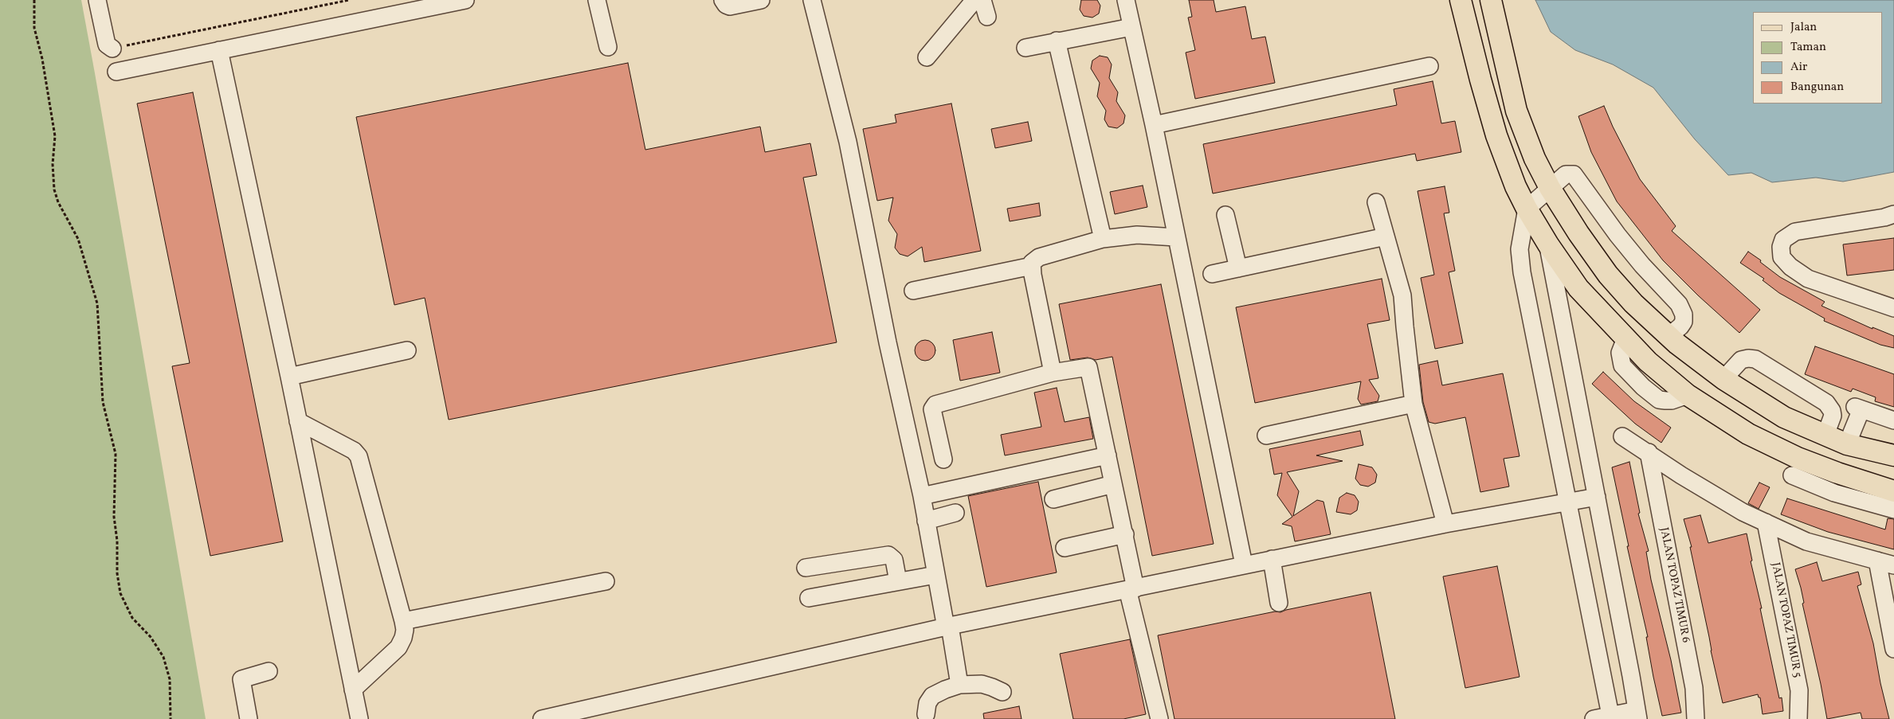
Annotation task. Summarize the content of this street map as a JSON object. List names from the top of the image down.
{
  "streets": {
    "street": ["JALAN TOPAZ TIMUR 6", "JALAN TOPAZ TIMUR 5"]
  },
  "legend": [
    "Jalan",
    "Taman",
    "Air",
    "Bangunan"
  ]
}
